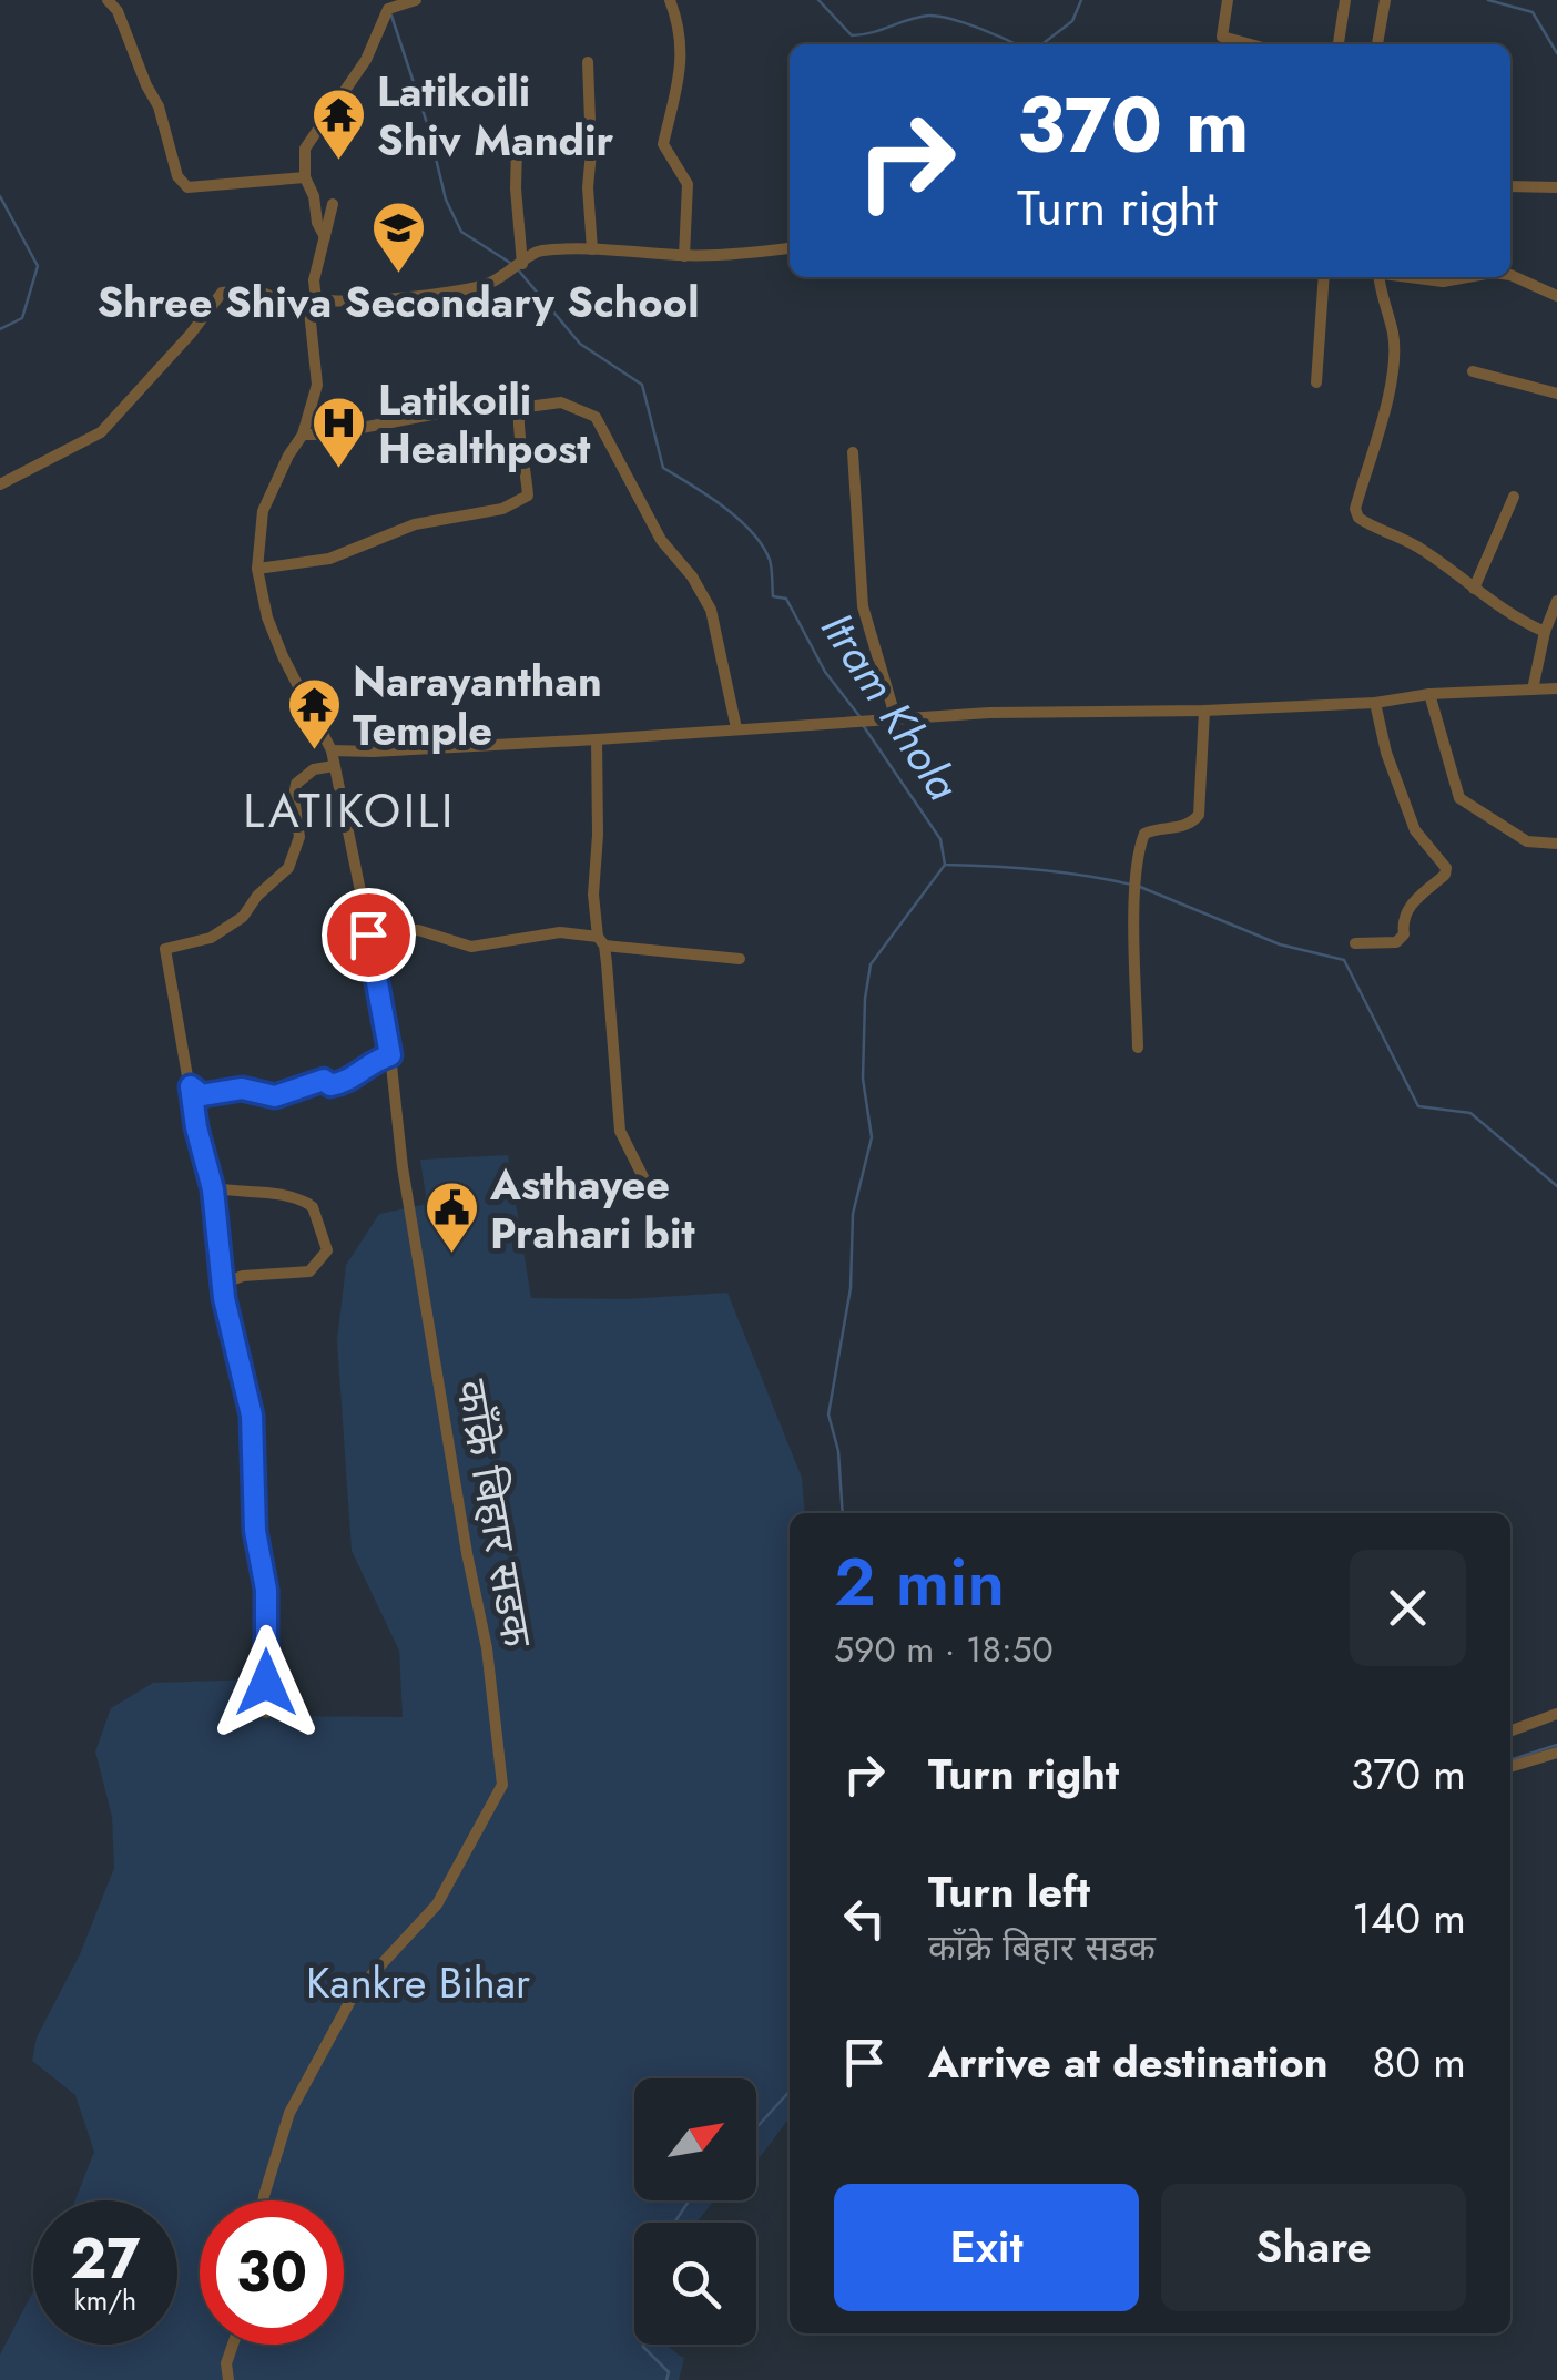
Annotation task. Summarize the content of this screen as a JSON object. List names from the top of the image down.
{
  "streets": {
    "street": ["काँक्रे बिहार सडक"]
  },
  "districts": ["LATIKOILI"],
  "water": ["Itram Khola"],
  "parks": ["Kankre Bihar"],
  "places": {
    "temple": ["Latikoili Shiv Mandir", "Narayanthan Temple"],
    "school or university": ["Shree Shiva Secondary School"],
    "hospital": ["Latikoili Healthpost"],
    "public building": ["Asthayee Prahari bit"]
  },
  "north": "top right",
  "page": {
    "turn": ["370 m", "Turn right"],
    "heading": ["2 min", "590 m · 18:50"],
    "list": [
      {
        "name": "Turn right",
        "value": "370 m"
      },
      {
        "name": "Turn left",
        "note": "काँक्रे बिहार सडक",
        "value": "140 m"
      },
      {
        "name": "Arrive at destination",
        "value": "80 m"
      }
    ],
    "buttons": ["Exit", "Share"],
    "speed": "27 km/h",
    "limit": "30"
  }
}
